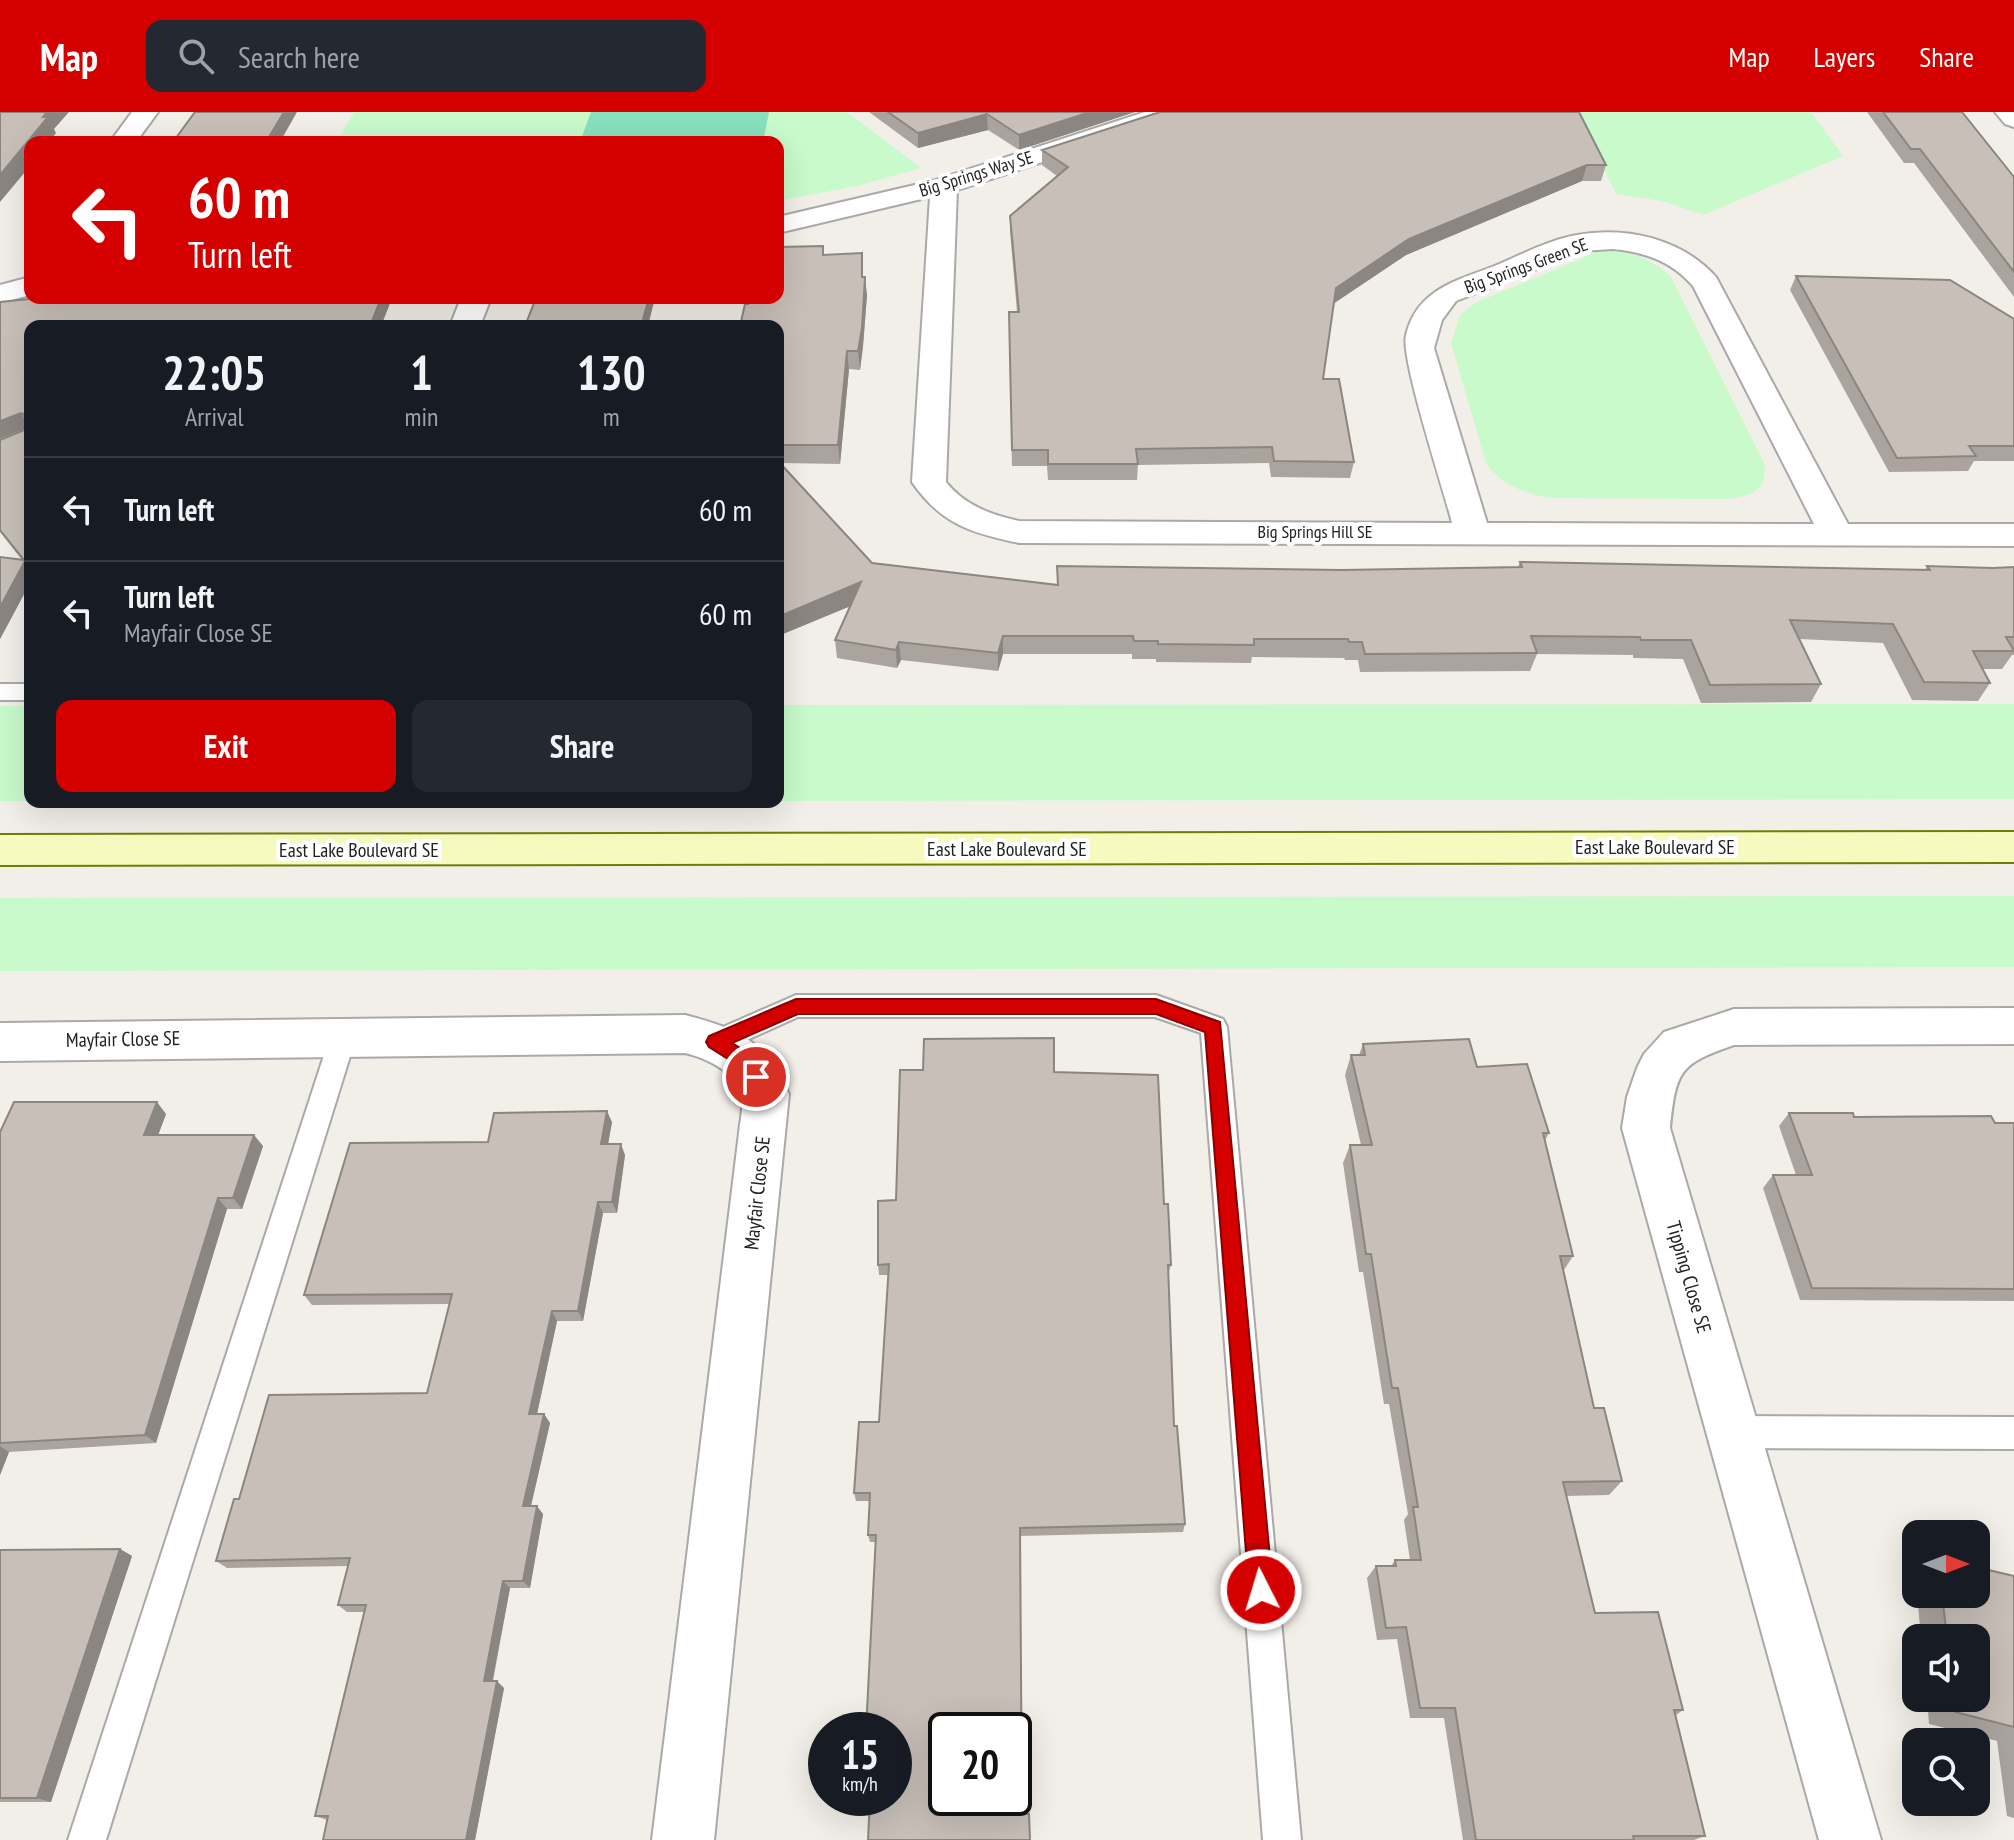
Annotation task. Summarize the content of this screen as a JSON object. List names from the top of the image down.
{
  "streets": {
    "main road": ["East Lake Boulevard SE"],
    "street": [
      "Big Springs Way SE",
      "Big Springs Green SE",
      "Big Springs Hill SE",
      "Mayfair Close SE",
      "Tipping Close SE"
    ]
  },
  "crossings": [
    ["Big Springs Way SE", "Big Springs Hill SE"],
    ["Big Springs Green SE", "Big Springs Hill SE"]
  ],
  "north": "right",
  "page": {
    "header": "Map",
    "search": "Search here",
    "nav": ["Map", "Layers", "Share"],
    "turn": ["60 m", "Turn left"],
    "eta": [
      "22:05",
      "Arrival",
      "1",
      "min",
      "130",
      "m"
    ],
    "list": [
      {
        "name": "Turn left",
        "value": "60 m"
      },
      {
        "name": "Turn left",
        "note": "Mayfair Close SE",
        "value": "60 m"
      }
    ],
    "buttons": ["Exit", "Share"],
    "speed": "15 km/h",
    "limit": "20"
  }
}
